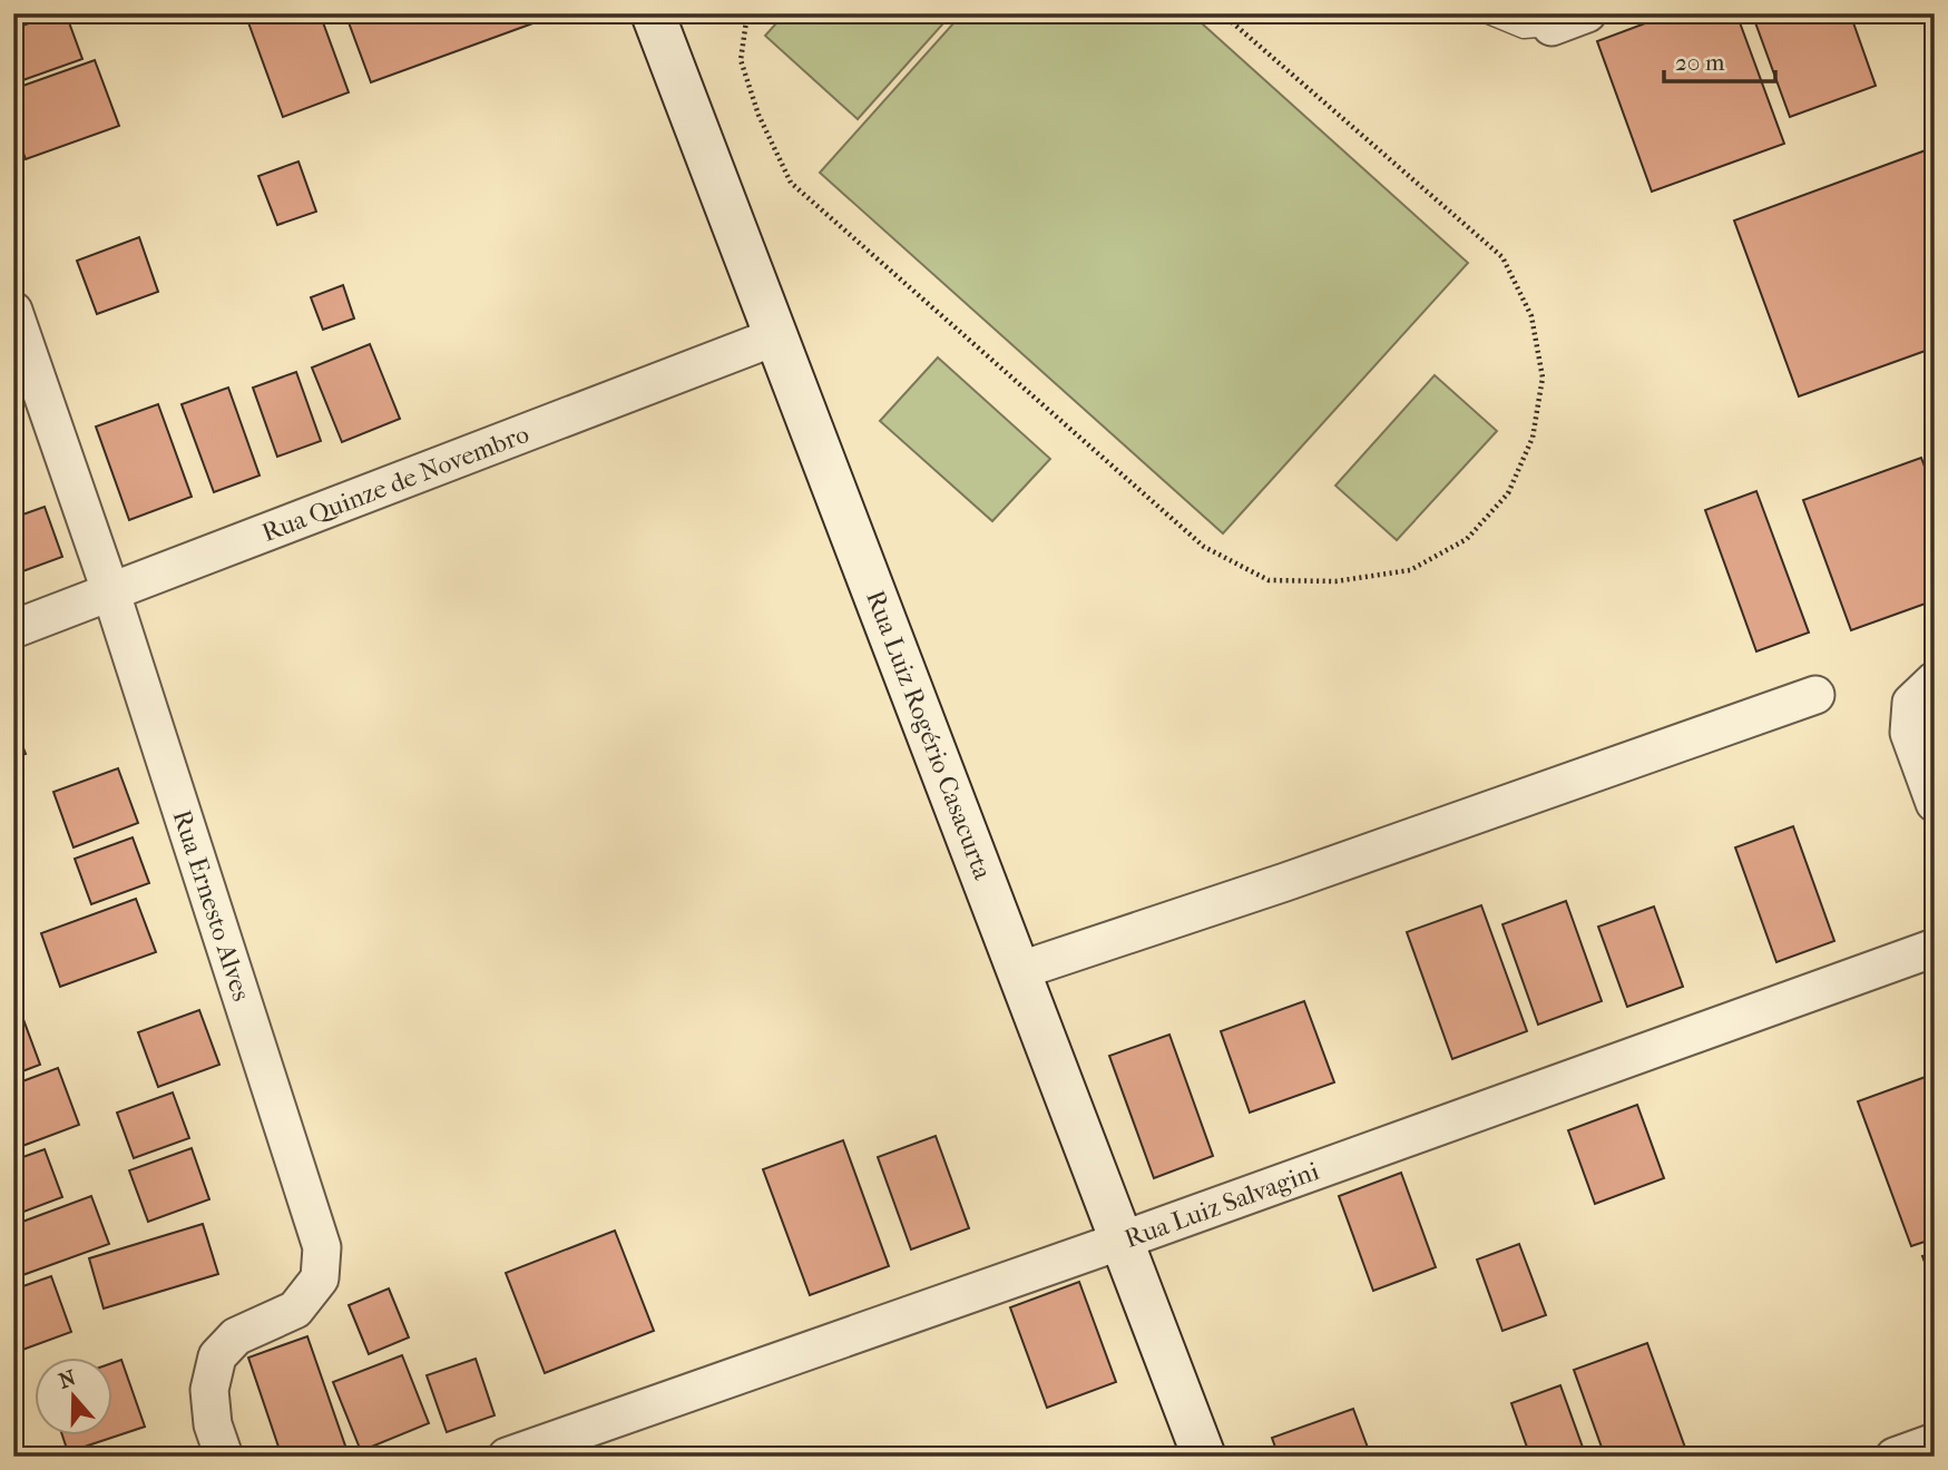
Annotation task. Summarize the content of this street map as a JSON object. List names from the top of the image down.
{
  "streets": {
    "street": [
      "Rua Quinze de Novembro",
      "Rua Luiz Rogério Casacurta",
      "Rua Ernesto Alves",
      "Rua Luiz Salvagini"
    ]
  },
  "crossings": [
    ["Rua Quinze de Novembro", "Rua Luiz Rogério Casacurta"],
    ["Rua Quinze de Novembro", "Rua Ernesto Alves"],
    ["Rua Luiz Rogério Casacurta", "Rua Luiz Salvagini"]
  ],
  "scale_bar": "20 m",
  "north": "top"
}
